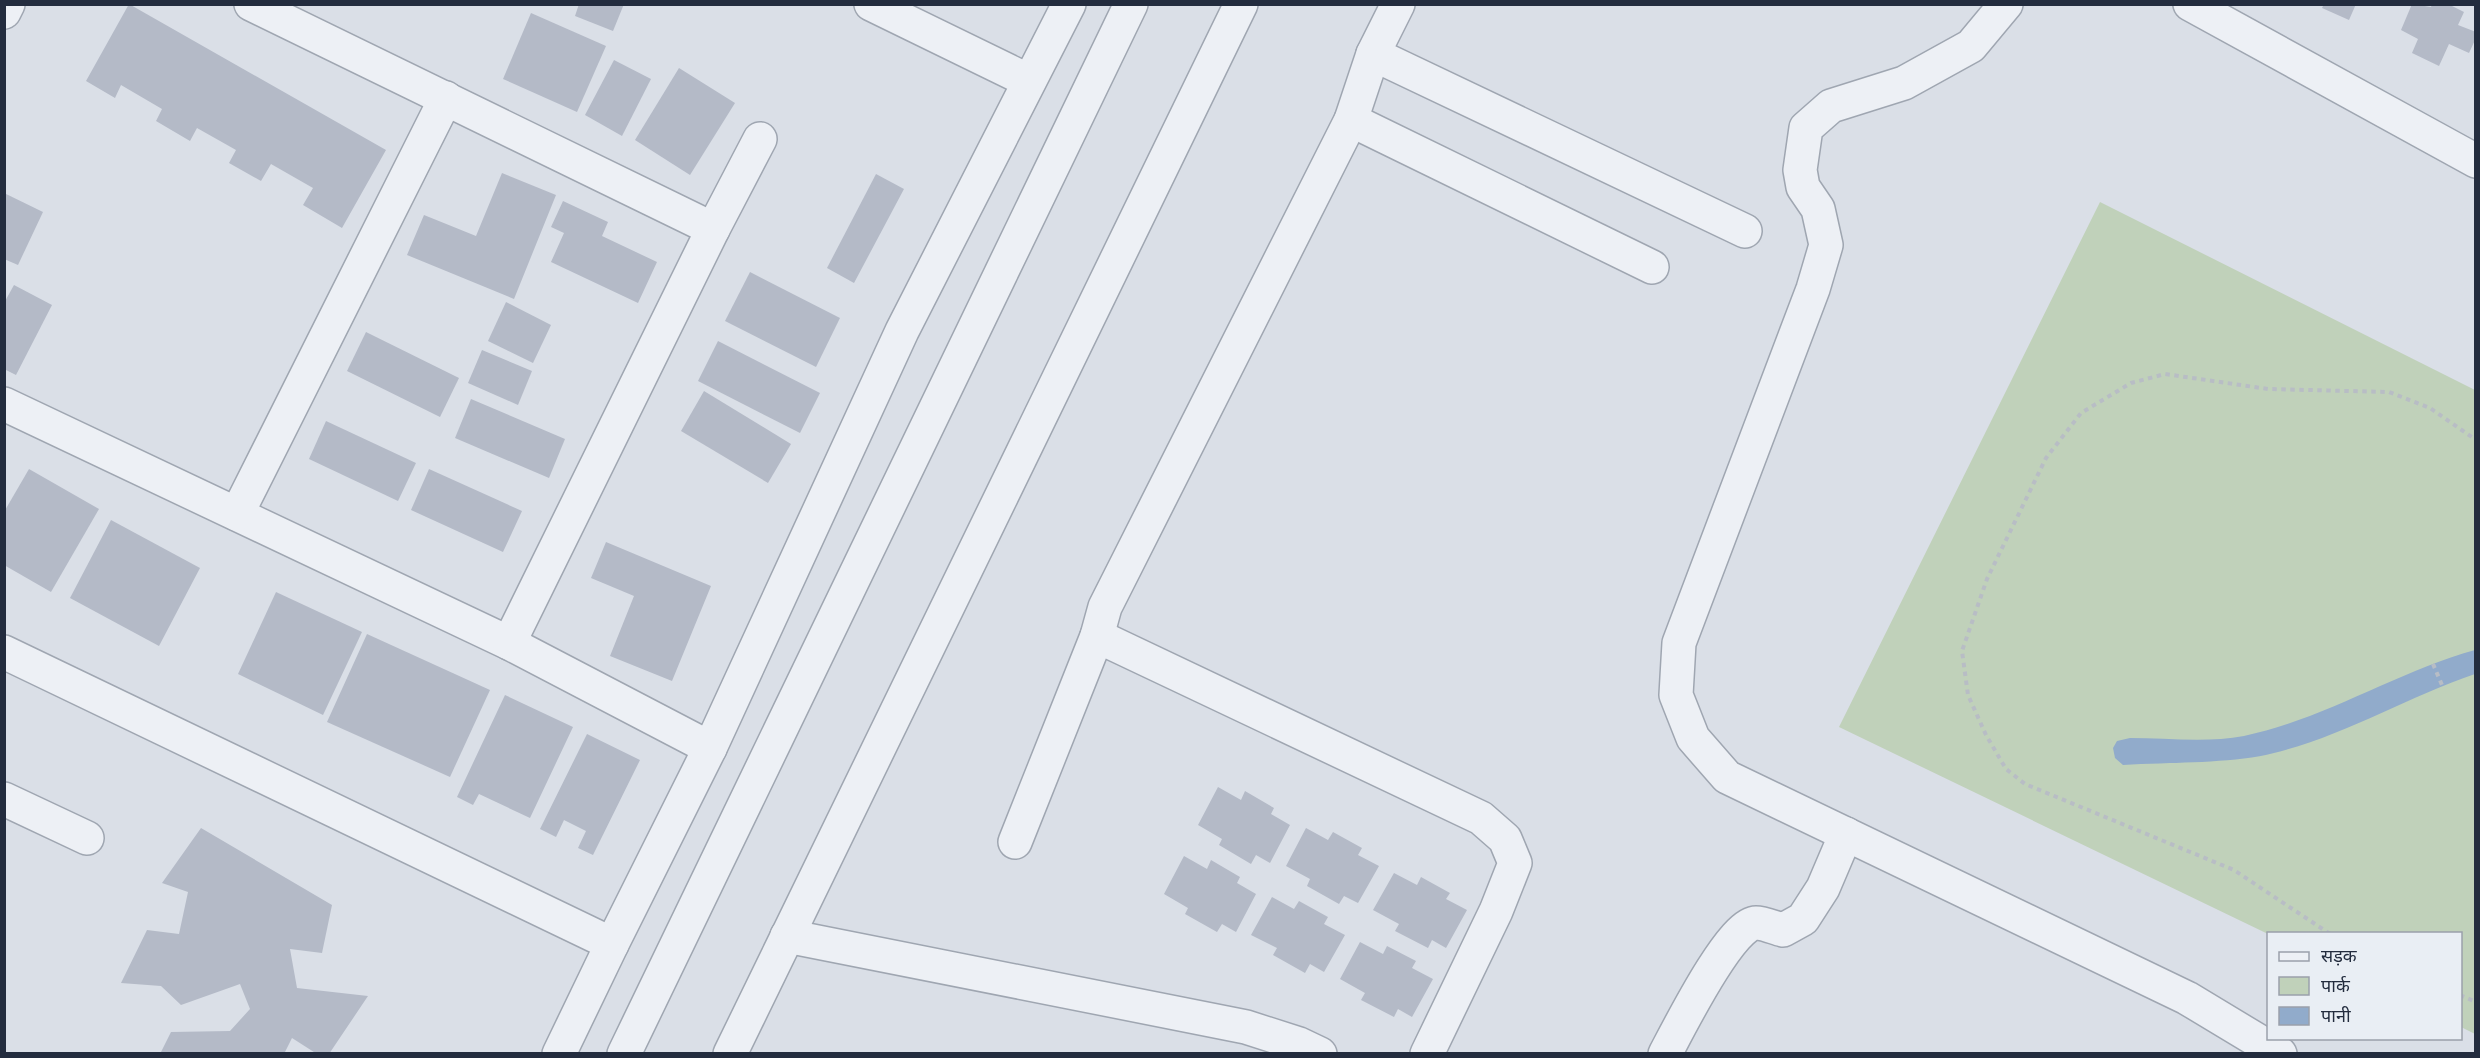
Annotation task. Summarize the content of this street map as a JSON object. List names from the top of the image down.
{
  "legend": ["सड़क", "पार्क", "पानी"]
}
